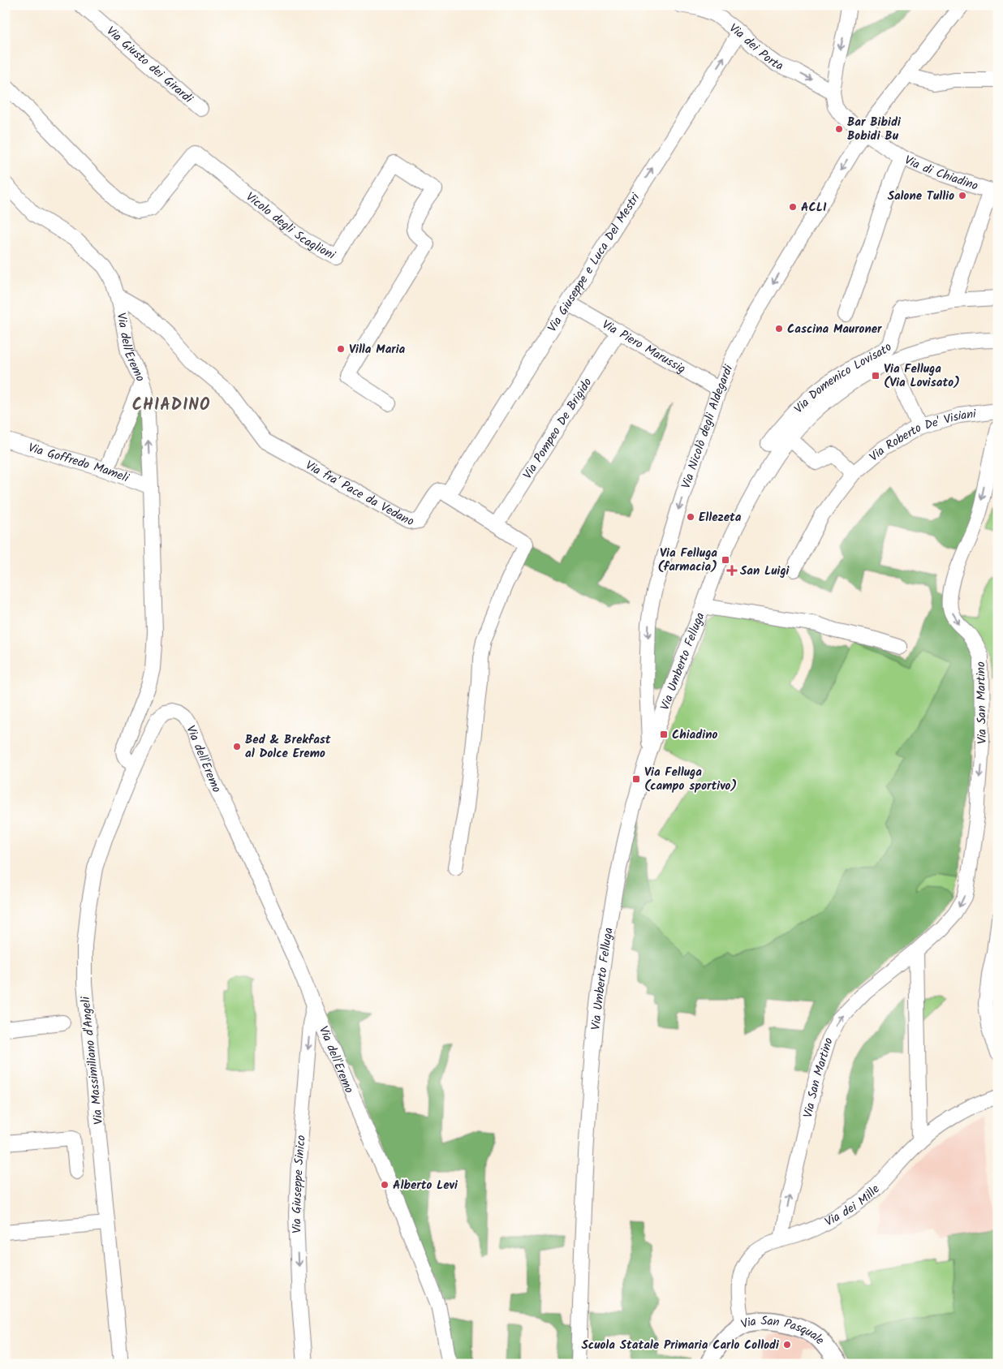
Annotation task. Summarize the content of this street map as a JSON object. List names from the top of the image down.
{
  "streets": {
    "street": [
      "Via dei Porta",
      "Via Giusto dei Girardi",
      "Via di Chiadino",
      "Vicolo degli Scaglioni",
      "Via Giuseppe e Luca Del Mestri",
      "Via Piero Marussig",
      "Via dell'Eremo",
      "Via Domenico Lovisato",
      "Via Nicolò degli Aldegardi",
      "Via Pompeo De Brigido",
      "Via Roberto De' Visiani",
      "Via Goffredo Mameli",
      "Via fra' Pace da Vedano",
      "Via Umberto Felluga",
      "Via San Martino",
      "Via Massimiliano d'Angeli",
      "Via Giuseppe Sinico",
      "Via dei Mille",
      "Via San Pasquale"
    ]
  },
  "crossings": [
    ["Via dei Porta", "Via di Chiadino"],
    ["Via dei Porta", "Via Giuseppe e Luca Del Mestri"],
    ["Via di Chiadino", "Via Nicolò degli Aldegardi"],
    ["Via Giuseppe e Luca Del Mestri", "Via Piero Marussig"],
    ["Via Giuseppe e Luca Del Mestri", "Via fra' Pace da Vedano"],
    ["Via Piero Marussig", "Via Nicolò degli Aldegardi"],
    ["Via Piero Marussig", "Via Pompeo De Brigido"],
    ["Via dell'Eremo", "Via Goffredo Mameli"],
    ["Via dell'Eremo", "Via fra' Pace da Vedano"],
    ["Via dell'Eremo", "Via Massimiliano d'Angeli"],
    ["Via dell'Eremo", "Via Giuseppe Sinico"],
    ["Via Nicolò degli Aldegardi", "Via Umberto Felluga"],
    ["Via San Martino", "Via dei Mille"],
    ["Via dei Mille", "Via San Pasquale"]
  ],
  "one_way": [
    "Via dei Porta",
    "Via Giuseppe e Luca Del Mestri",
    "Via Nicolò degli Aldegardi",
    "Via Giuseppe Sinico"
  ],
  "districts": ["CHIADINO"],
  "places": {
    "other": [
      "Bar Bibidi Bobidi Bu",
      "Salone Tullio",
      "ACLI",
      "Cascina Mauroner",
      "Villa Maria",
      "Ellezeta",
      "Bed & Brekfast al Dolce Eremo",
      "Alberto Levi",
      "Scuola Statale Primaria Carlo Collodi"
    ],
    "transit": [
      "Via Felluga (Via Lovisato)",
      "Via Felluga (farmacia)",
      "Chiadino",
      "Via Felluga (campo sportivo)"
    ],
    "health": ["San Luigi"]
  }
}
